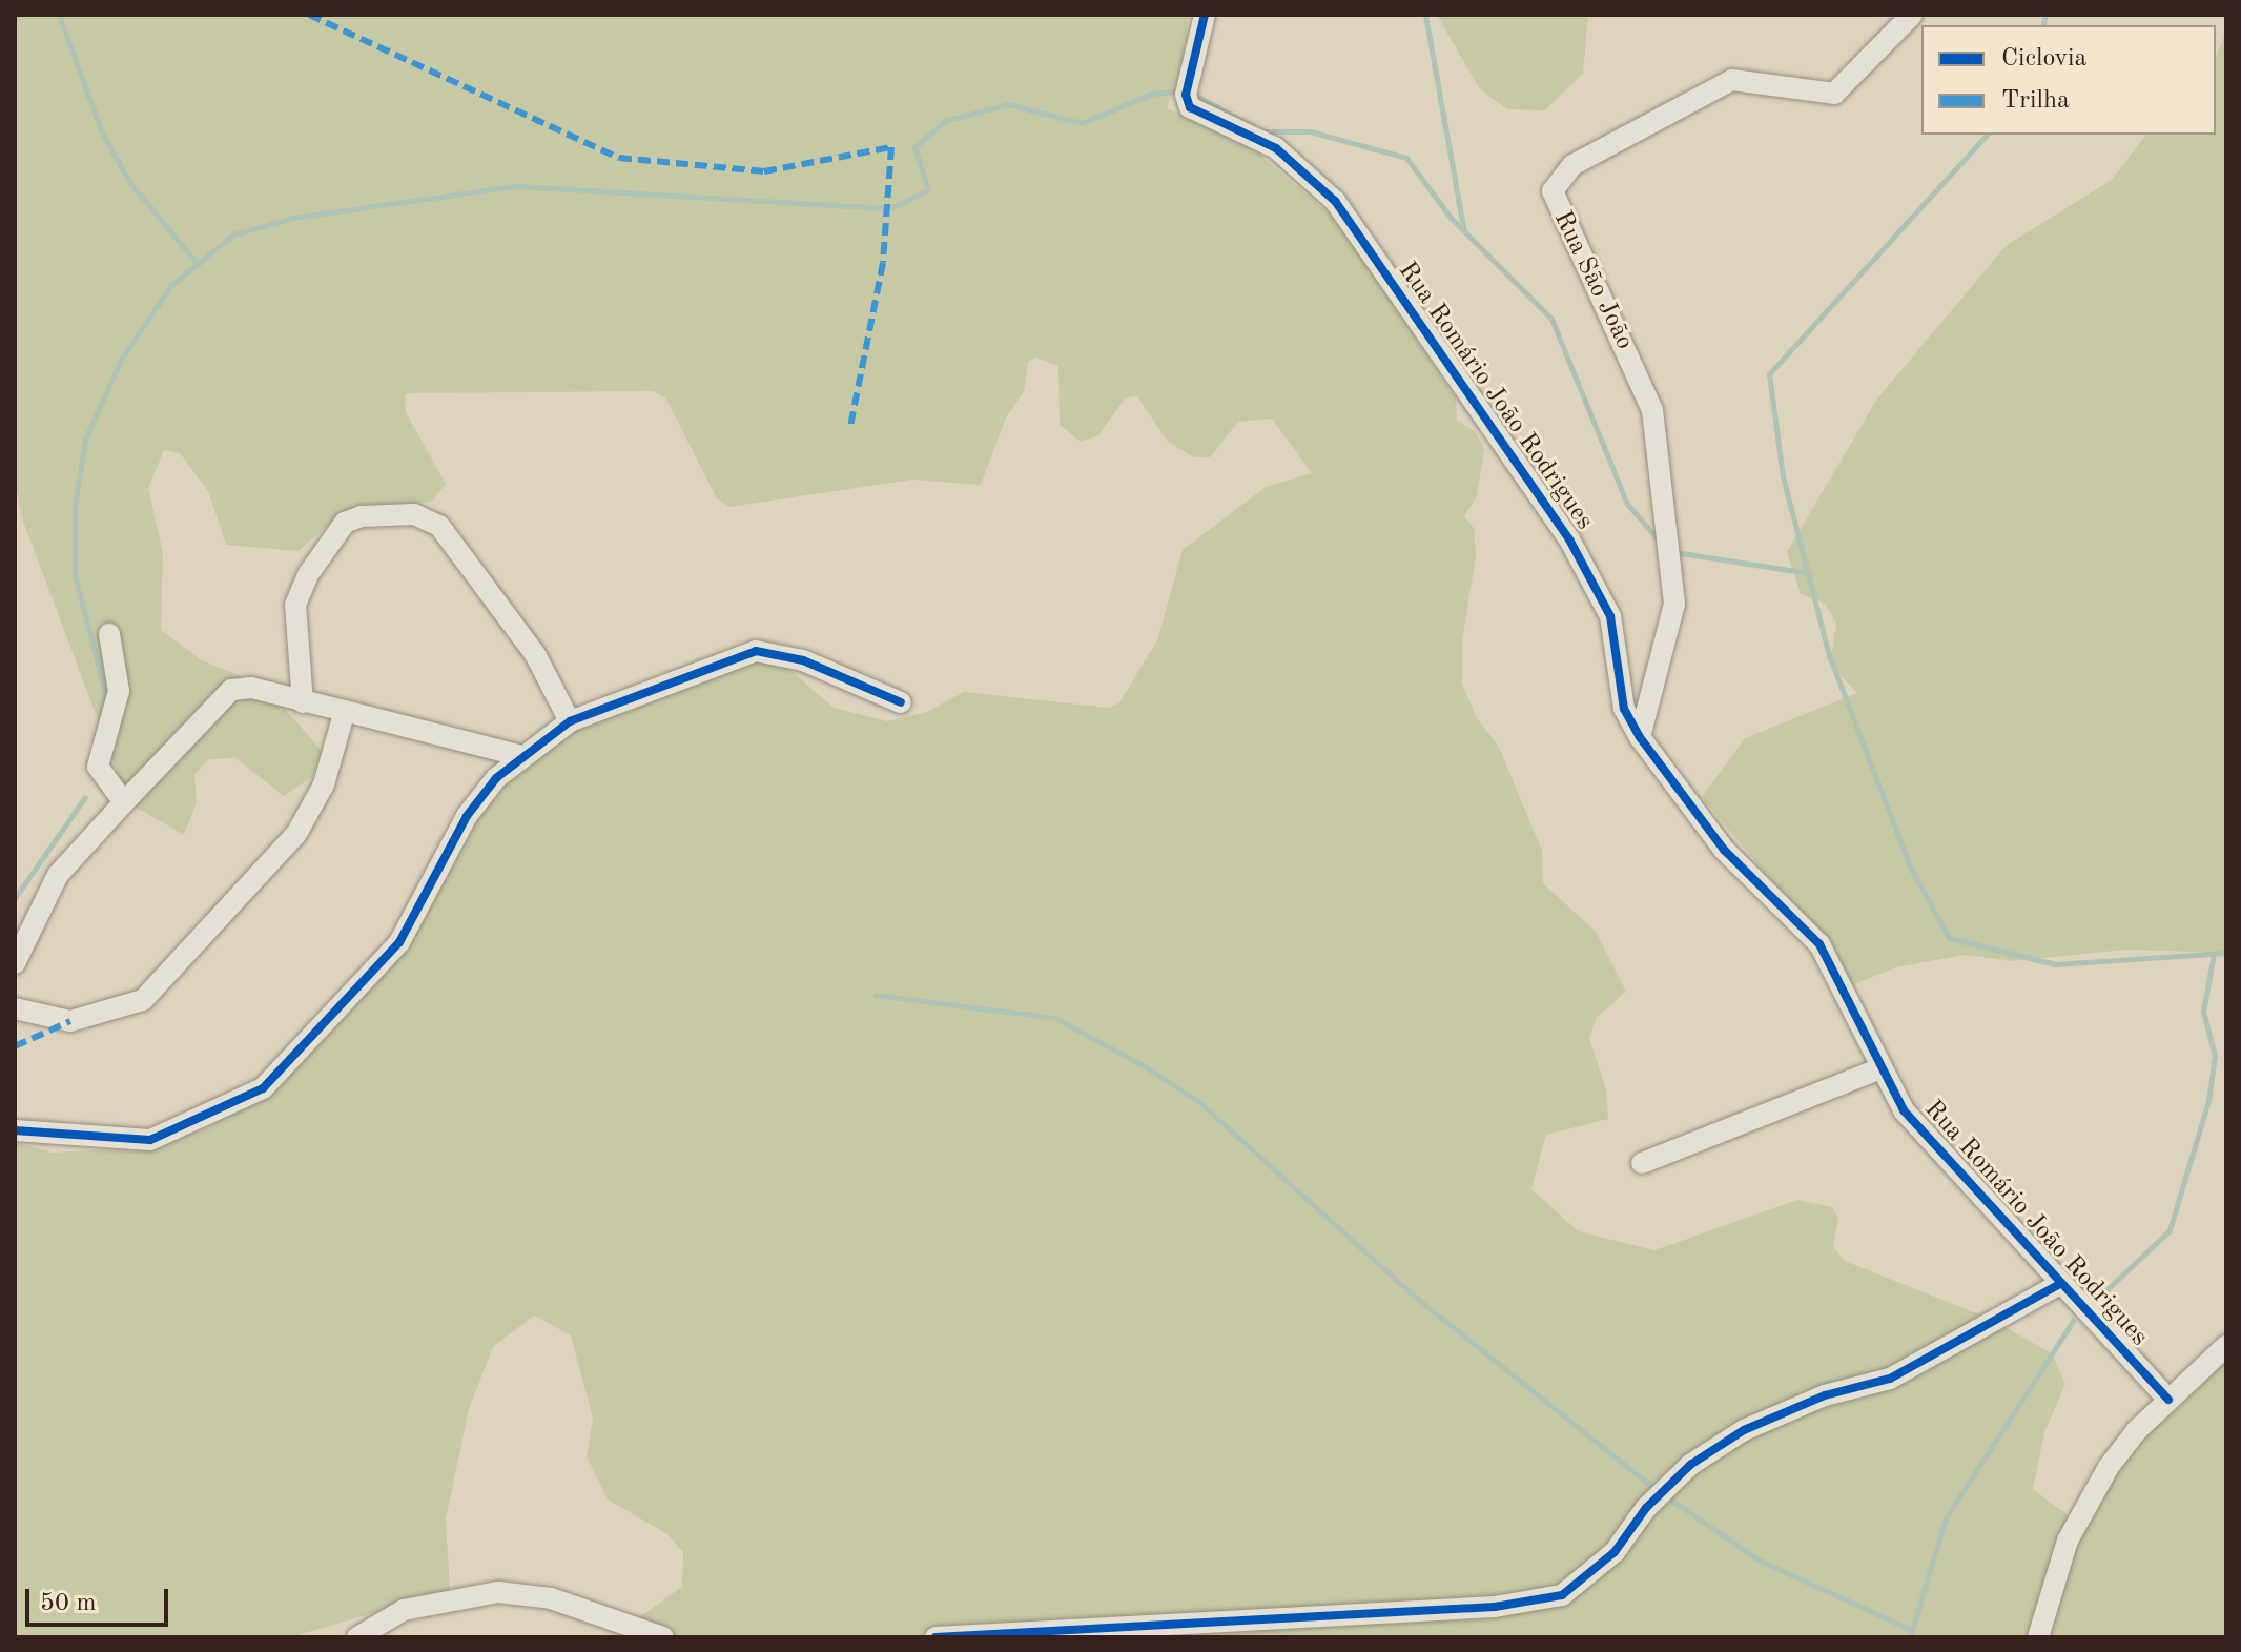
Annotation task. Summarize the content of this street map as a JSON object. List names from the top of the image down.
{
  "streets": {
    "street": ["Rua São João", "Rua Romário João Rodrigues"]
  },
  "crossings": [
    ["Rua São João", "Rua Romário João Rodrigues"]
  ],
  "legend": ["Ciclovia", "Trilha"],
  "scale_bar": "50 m"
}
